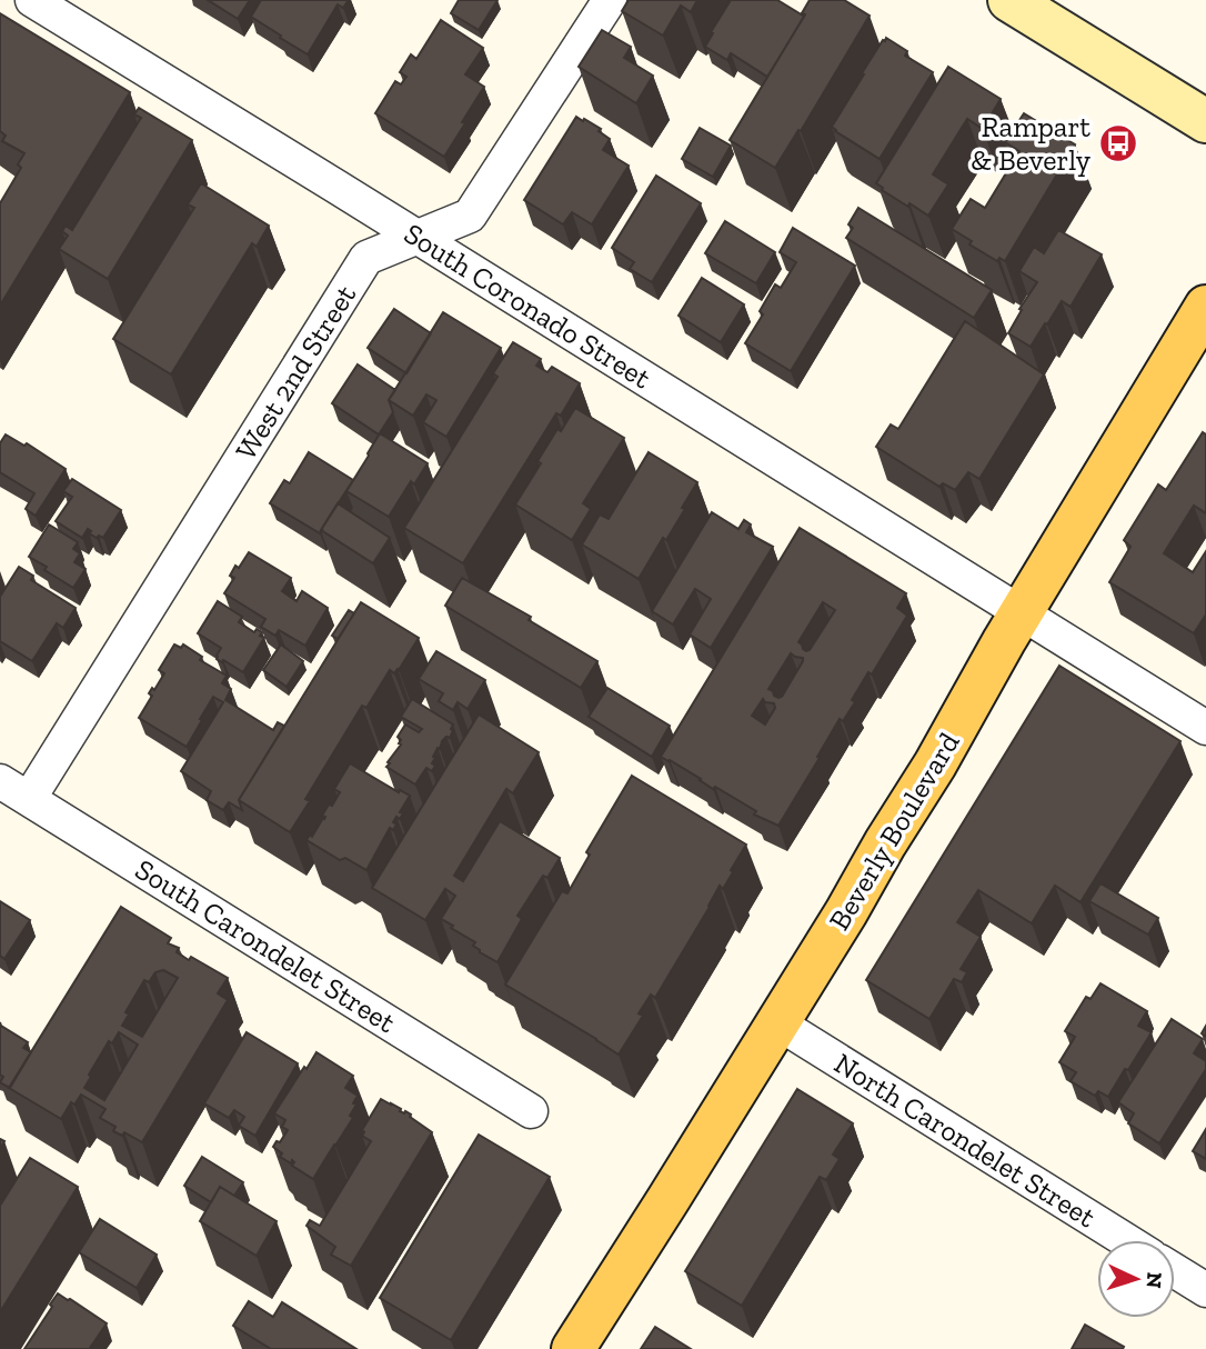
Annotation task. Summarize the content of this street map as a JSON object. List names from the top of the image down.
{
  "streets": {
    "main road": ["Beverly Boulevard"],
    "street": [
      "South Coronado Street",
      "West 2nd Street",
      "South Carondelet Street",
      "North Carondelet Street"
    ]
  },
  "crossings": [
    ["South Coronado Street", "West 2nd Street"],
    ["South Coronado Street", "Beverly Boulevard"],
    ["West 2nd Street", "South Carondelet Street"],
    ["Beverly Boulevard", "North Carondelet Street"]
  ],
  "places": {
    "bus stop": ["Rampart & Beverly"]
  },
  "north": "right"
}
